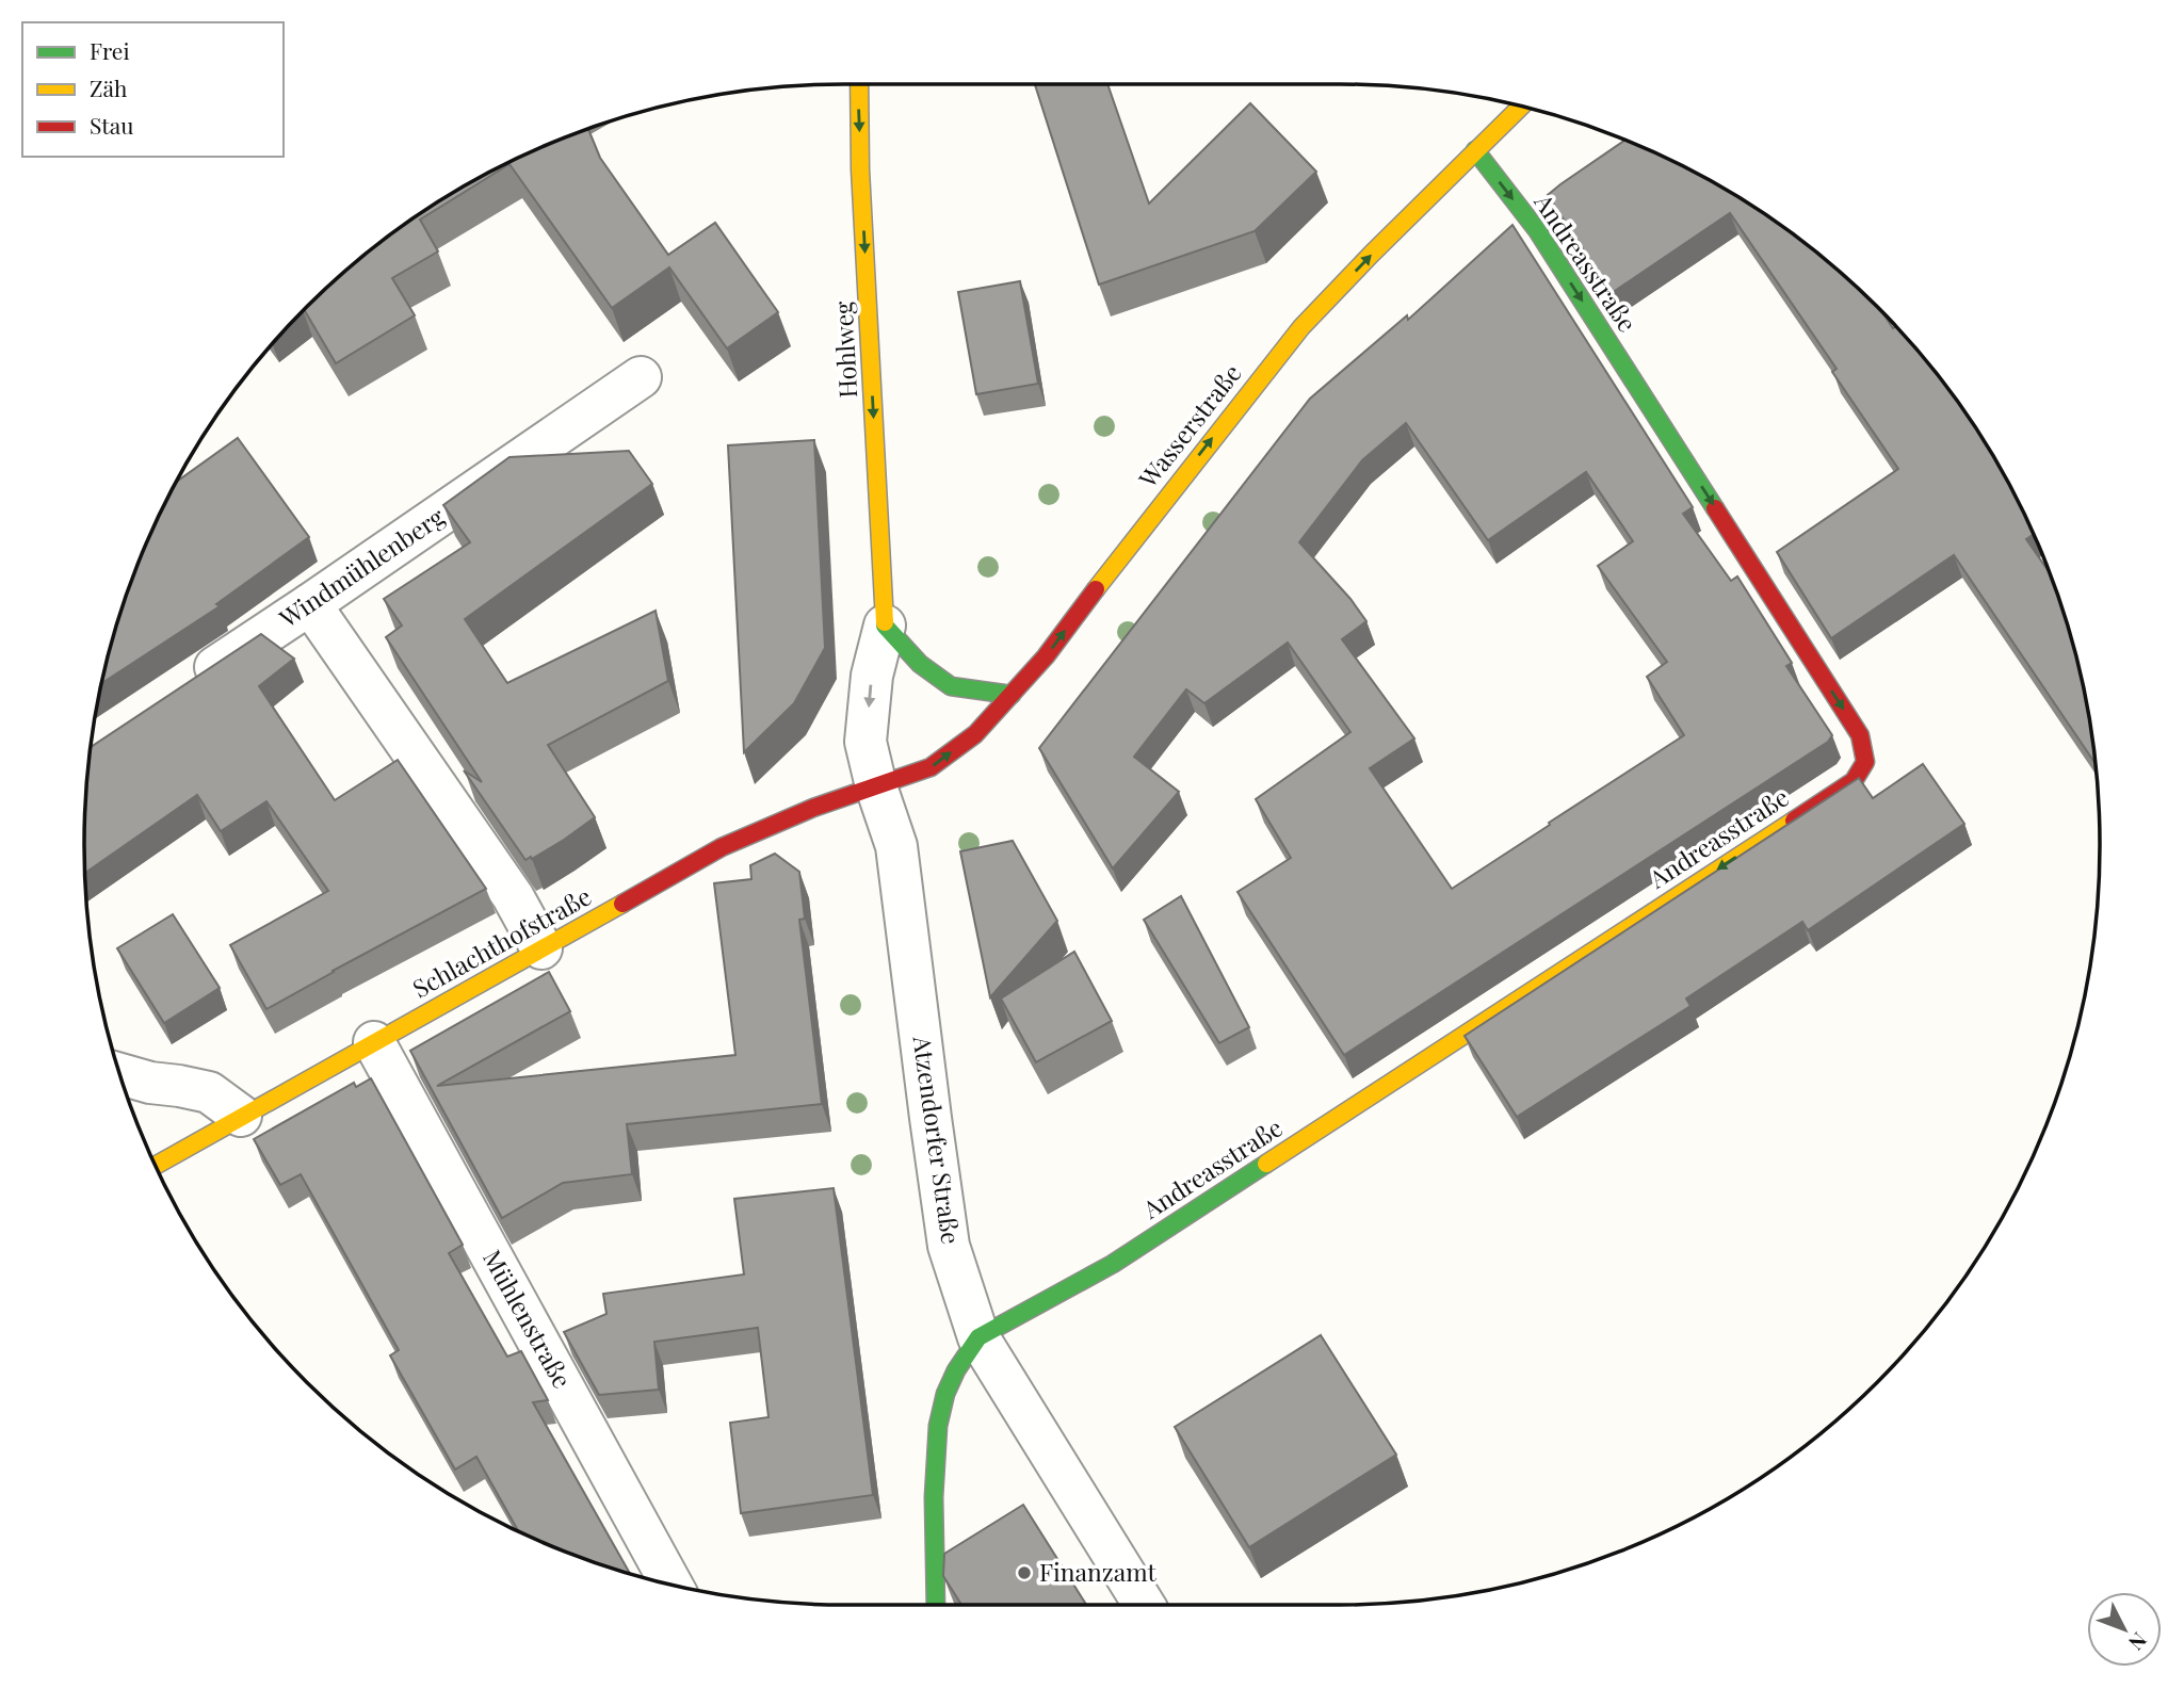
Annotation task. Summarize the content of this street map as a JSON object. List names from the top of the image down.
{
  "streets": {
    "street": [
      "Andreasstraße",
      "Hohlweg",
      "Wasserstraße",
      "Windmühlenberg",
      "Schlachthofstraße",
      "Atzendorfer Straße",
      "Mühlenstraße"
    ]
  },
  "crossings": [
    ["Andreasstraße", "Wasserstraße"],
    ["Andreasstraße", "Atzendorfer Straße"],
    ["Hohlweg", "Atzendorfer Straße"],
    ["Schlachthofstraße", "Atzendorfer Straße"],
    ["Schlachthofstraße", "Mühlenstraße"]
  ],
  "one_way": ["Hohlweg", "Wasserstraße"],
  "places": ["Finanzamt"],
  "legend": ["Frei", "Zäh", "Stau"],
  "north": "bottom right"
}
